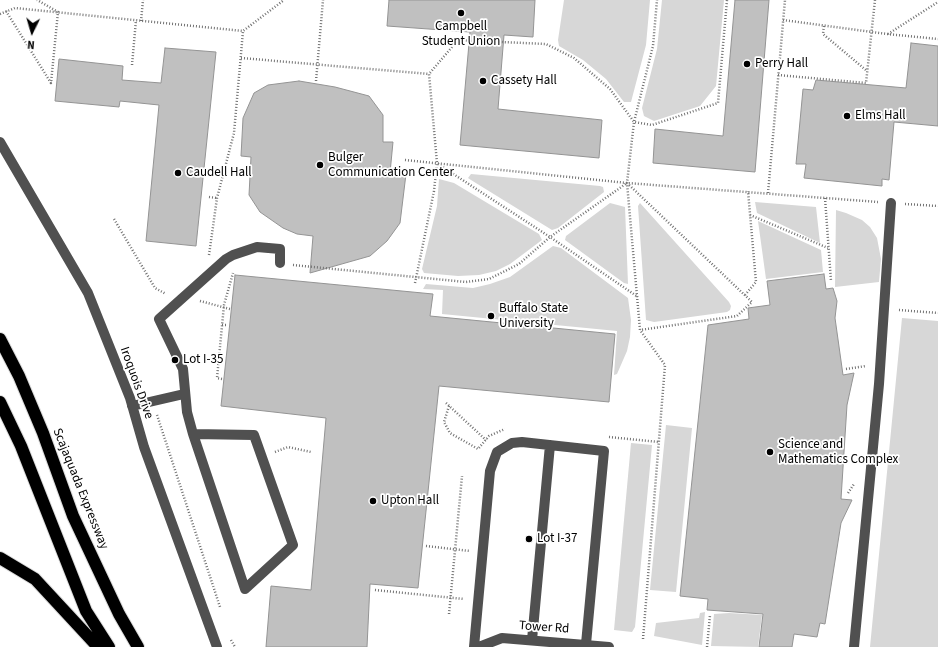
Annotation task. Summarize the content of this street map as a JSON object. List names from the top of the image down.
{
  "streets": {
    "highway": ["Scajaquada Expressway"],
    "street": ["Iroquois Drive", "Tower Rd"]
  },
  "places": [
    "Campbell Student Union",
    "Perry Hall",
    "Cassety Hall",
    "Elms Hall",
    "Bulger Communication Center",
    "Caudell Hall",
    "Buffalo State University",
    "Lot I-35",
    "Science and Mathematics Complex",
    "Upton Hall",
    "Lot I-37"
  ],
  "north": "bottom"
}
